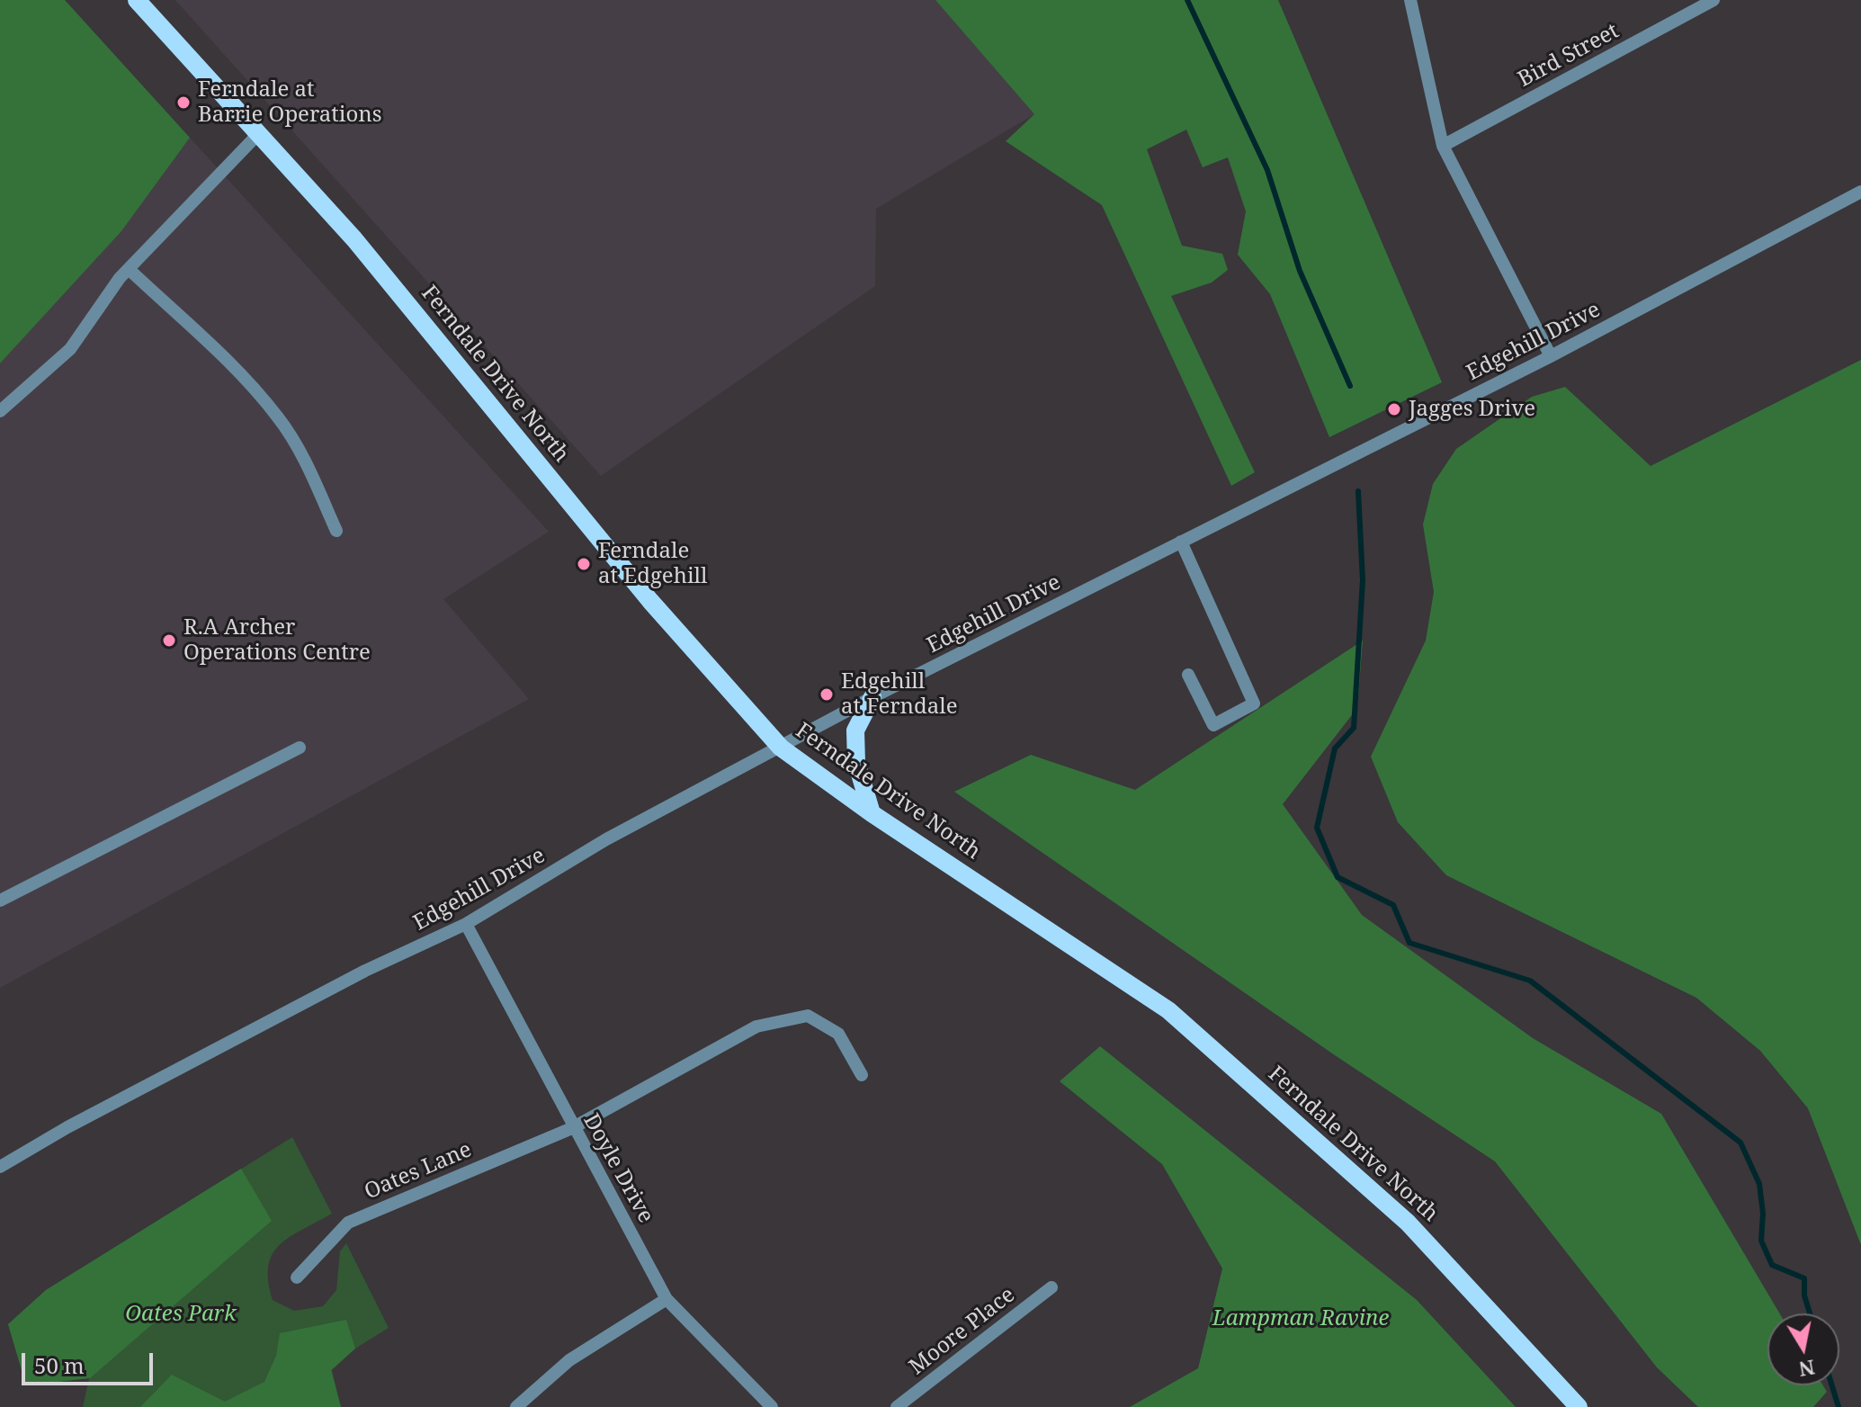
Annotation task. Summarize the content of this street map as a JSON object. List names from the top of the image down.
{
  "streets": {
    "main road": ["Ferndale Drive North"],
    "street": [
      "Bird Street",
      "Edgehill Drive",
      "Doyle Drive",
      "Oates Lane",
      "Moore Place"
    ]
  },
  "crossings": [
    ["Edgehill Drive", "Ferndale Drive North"],
    ["Edgehill Drive", "Doyle Drive"],
    ["Doyle Drive", "Oates Lane"]
  ],
  "parks": ["Oates Park", "Lampman Ravine"],
  "places": [
    "Ferndale at Barrie Operations",
    "Jagges Drive",
    "Ferndale at Edgehill",
    "R.A Archer Operations Centre",
    "Edgehill at Ferndale"
  ],
  "scale_bar": "50 m",
  "north": "bottom"
}
